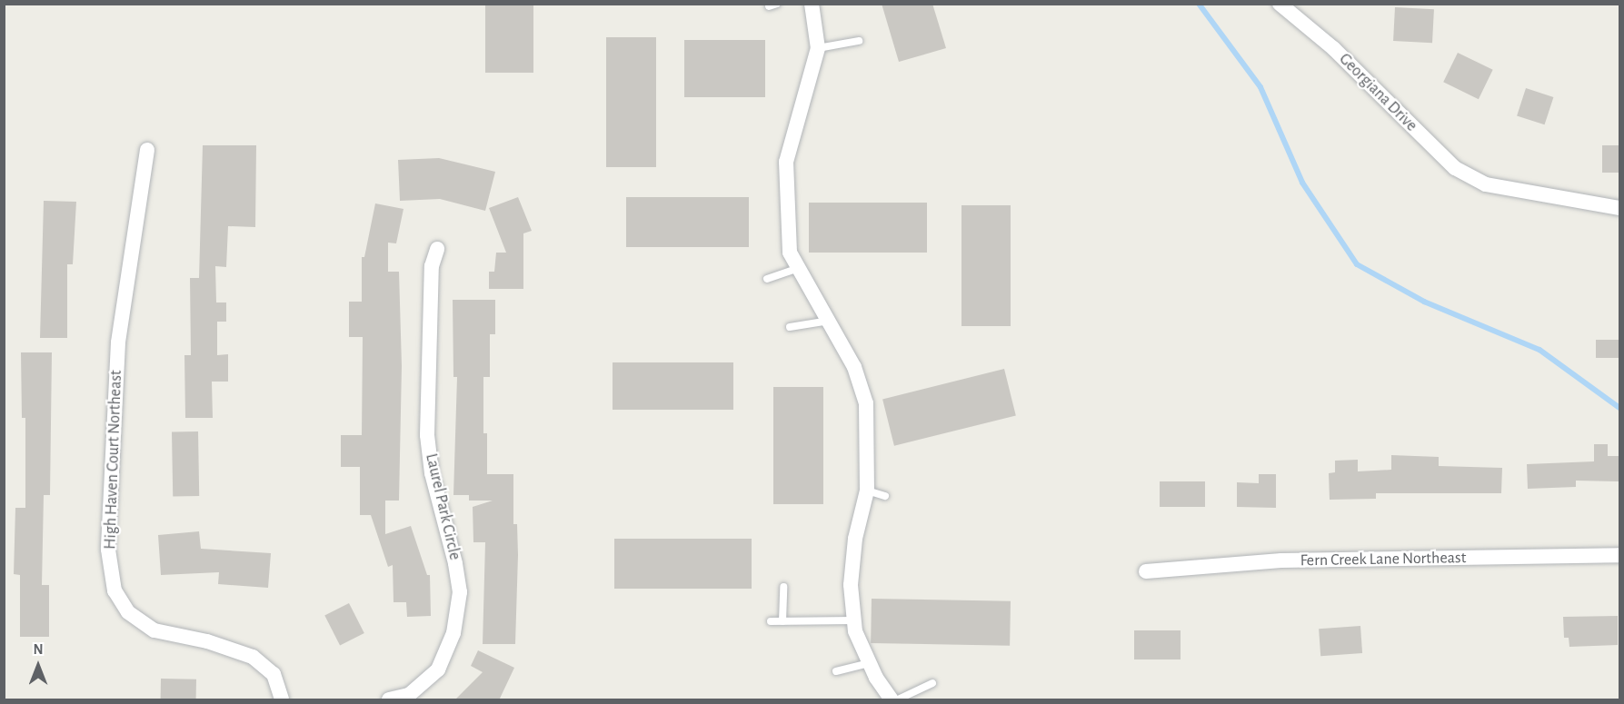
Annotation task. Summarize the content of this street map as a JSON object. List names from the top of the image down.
{
  "streets": {
    "street": [
      "Georgiana Drive",
      "High Haven Court Northeast",
      "Laurel Park Circle",
      "Fern Creek Lane Northeast"
    ]
  },
  "north": "top"
}
